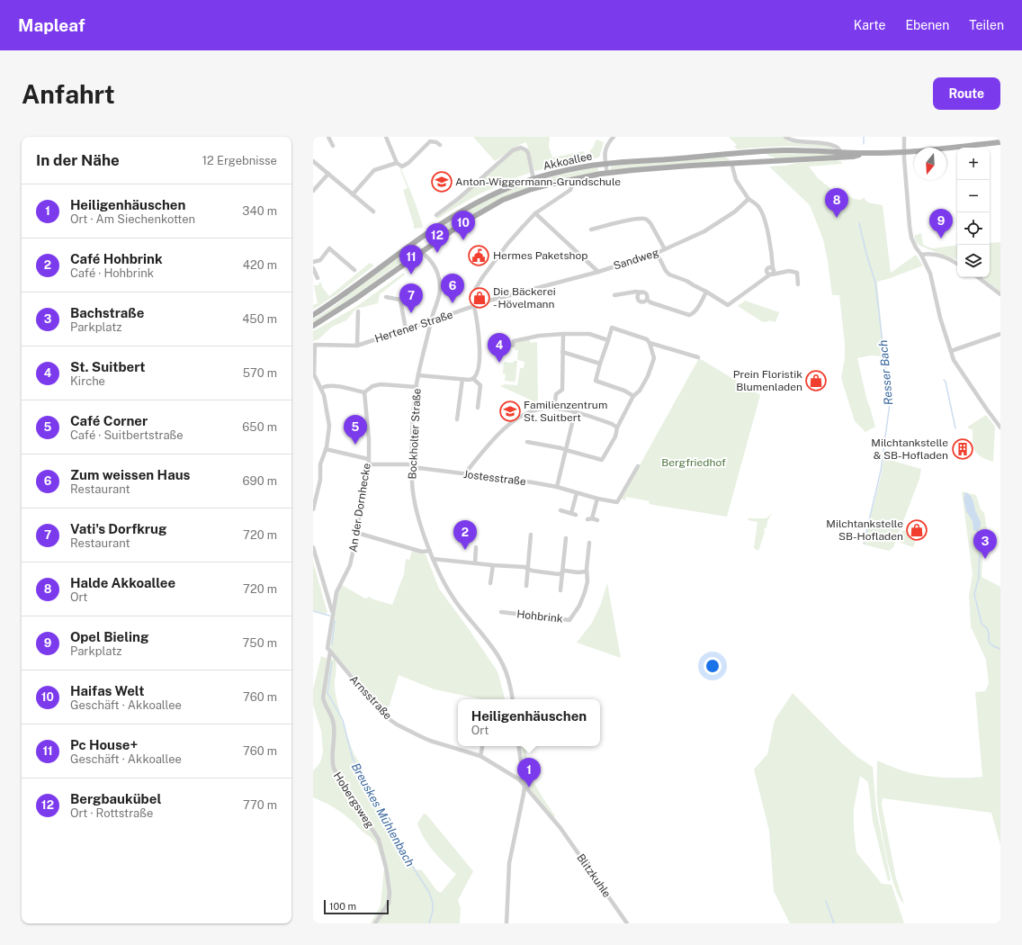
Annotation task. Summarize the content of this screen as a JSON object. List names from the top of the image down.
{
  "streets": {
    "main road": ["Akkoallee"],
    "street": [
      "Sandweg",
      "Hertener Straße",
      "Bockholter Straße",
      "Jostesstraße",
      "An der Dornhecke",
      "Hohbrink",
      "Arnsstraße",
      "Hobergsweg",
      "Blitzkuhle"
    ]
  },
  "crossings": [
    ["Akkoallee", "Bockholter Straße"],
    ["Sandweg", "Hertener Straße"],
    ["Hertener Straße", "Bockholter Straße"],
    ["Bockholter Straße", "Jostesstraße"],
    ["Jostesstraße", "An der Dornhecke"],
    ["An der Dornhecke", "Arnsstraße"],
    ["An der Dornhecke", "Hobergsweg"],
    ["Arnsstraße", "Hobergsweg"],
    ["Arnsstraße", "Blitzkuhle"]
  ],
  "water": ["Resser Bach", "Breuskes Mühlenbach"],
  "parks": ["Bergfriedhof"],
  "places": {
    "school or university": ["Anton-Wiggermann-Grundschule", "Familienzentrum St. Suitbert"],
    "public building": ["Hermes Paketshop"],
    "shop": ["Die Bäckerei - Hövelmann", "Prein Floristik Blumenladen", "Milchtankstelle SB-Hofladen"],
    "building": ["Milchtankstelle & SB-Hofladen"]
  },
  "scale_bar": "100 m",
  "north": "bottom",
  "page": {
    "header": "Mapleaf",
    "nav": ["Karte", "Ebenen", "Teilen"],
    "buttons": "Route",
    "title": "Anfahrt",
    "heading": ["In der Nähe", "12 Ergebnisse"],
    "map_buttons": ["+", "−"],
    "list": [
      {
        "mark": "1",
        "name": "Heiligenhäuschen",
        "note": "Ort · Am Siechenkotten",
        "value": "340 m"
      },
      {
        "mark": "2",
        "name": "Café Hohbrink",
        "note": "Café · Hohbrink",
        "value": "420 m"
      },
      {
        "mark": "3",
        "name": "Bachstraße",
        "note": "Parkplatz",
        "value": "450 m"
      },
      {
        "mark": "4",
        "name": "St. Suitbert",
        "note": "Kirche",
        "value": "570 m"
      },
      {
        "mark": "5",
        "name": "Café Corner",
        "note": "Café · Suitbertstraße",
        "value": "650 m"
      },
      {
        "mark": "6",
        "name": "Zum weissen Haus",
        "note": "Restaurant",
        "value": "690 m"
      },
      {
        "mark": "7",
        "name": "Vati's Dorfkrug",
        "note": "Restaurant",
        "value": "720 m"
      },
      {
        "mark": "8",
        "name": "Halde Akkoallee",
        "note": "Ort",
        "value": "720 m"
      },
      {
        "mark": "9",
        "name": "Opel Bieling",
        "note": "Parkplatz",
        "value": "750 m"
      },
      {
        "mark": "10",
        "name": "Haifas Welt",
        "note": "Geschäft · Akkoallee",
        "value": "760 m"
      },
      {
        "mark": "11",
        "name": "Pc House+",
        "note": "Geschäft · Akkoallee",
        "value": "760 m"
      },
      {
        "mark": "12",
        "name": "Bergbaukübel",
        "note": "Ort · Rottstraße",
        "value": "770 m"
      }
    ],
    "pins": [
      "8",
      "9",
      "10",
      "12",
      "11",
      "6",
      "7",
      "4",
      "5",
      "2",
      "3",
      "1"
    ],
    "popup": ["Heiligenhäuschen", "Ort"],
    "scale": "100 m"
  }
}
